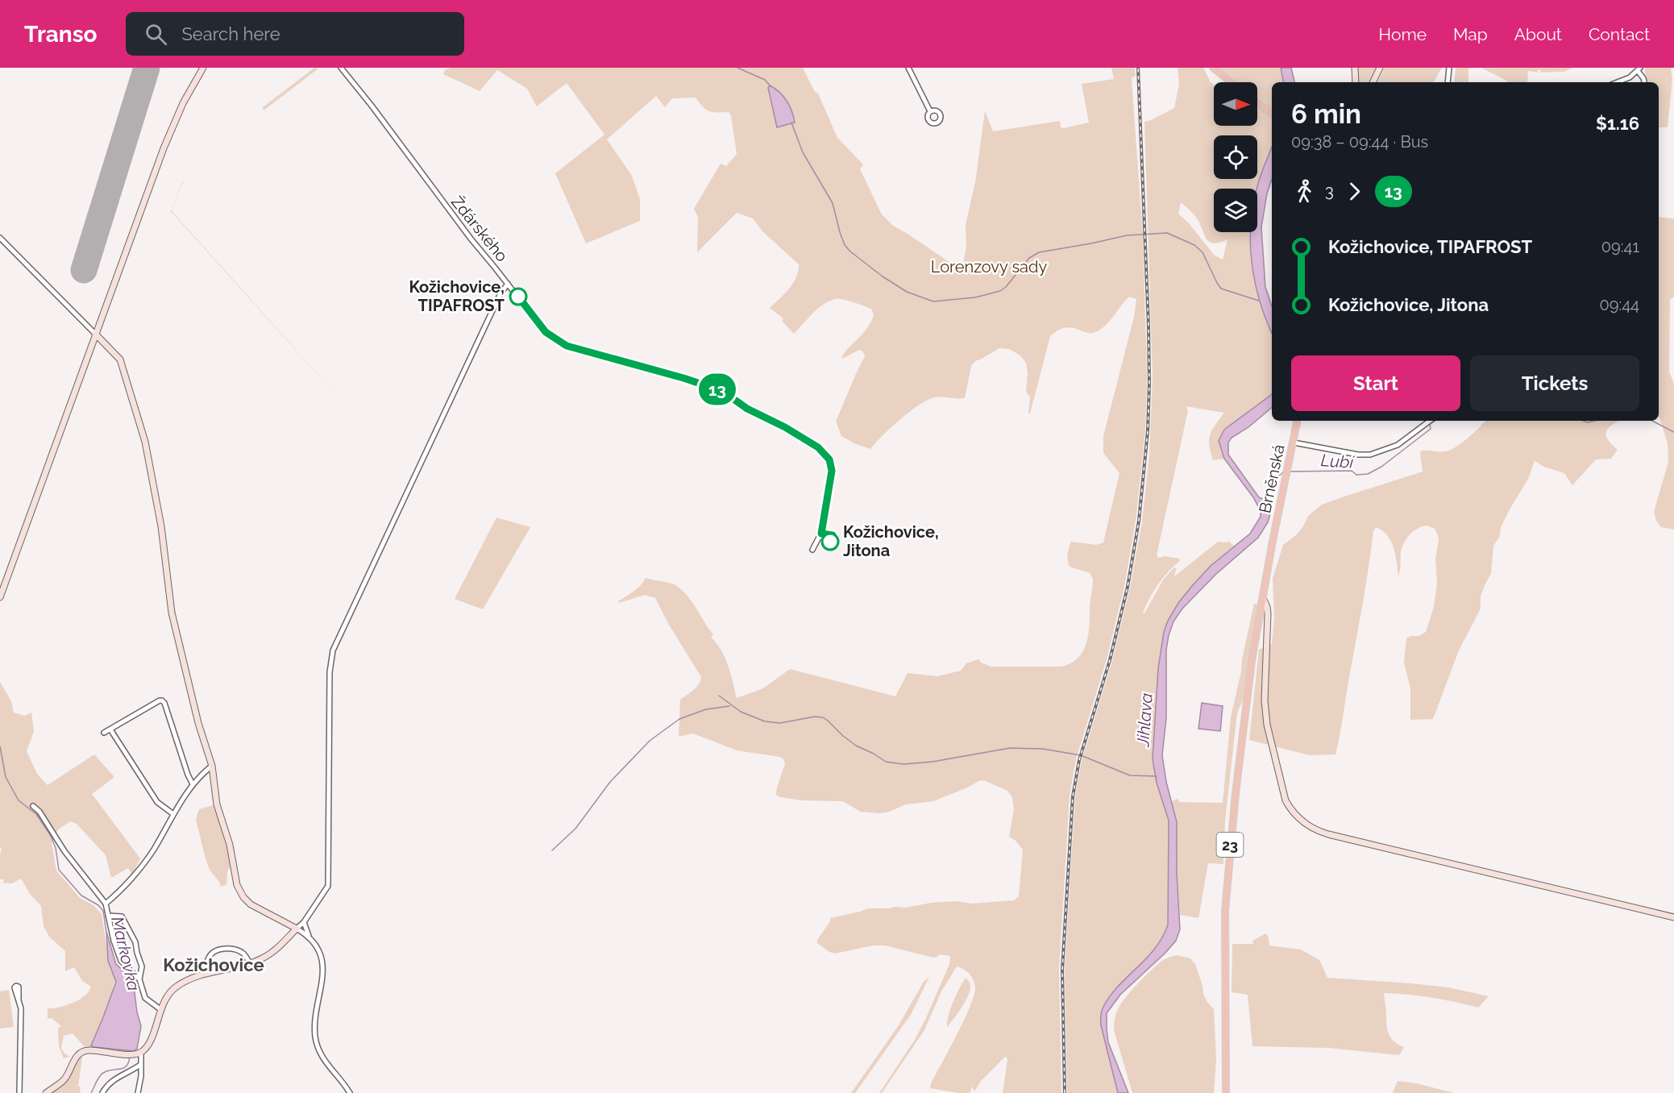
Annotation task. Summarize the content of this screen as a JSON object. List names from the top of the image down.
{
  "streets": {
    "main road": ["Brněnská", "23"],
    "street": ["Žďárského"]
  },
  "crossings": [
    ["Brněnská", "23"]
  ],
  "districts": ["Kožichovice"],
  "water": ["Lubí", "Jihlava", "Markovka"],
  "parks": ["Lorenzovy sady"],
  "places": ["Kožichovice, TIPAFROST", "Kožichovice, Jitona"],
  "lines": ["bus line 13"],
  "north": "right",
  "page": {
    "header": "Transo",
    "search": "Search here",
    "nav": [
      "Home",
      "Map",
      "About",
      "Contact"
    ],
    "on_map": "13",
    "heading": ["6 min", "09:38 – 09:44 · Bus", "$1.16"],
    "legs": ["3", "13"],
    "list": [
      {
        "name": "Kožichovice, TIPAFROST",
        "value": "09:41"
      },
      {
        "name": "Kožichovice, Jitona",
        "value": "09:44"
      }
    ],
    "buttons": ["Start", "Tickets"]
  }
}
